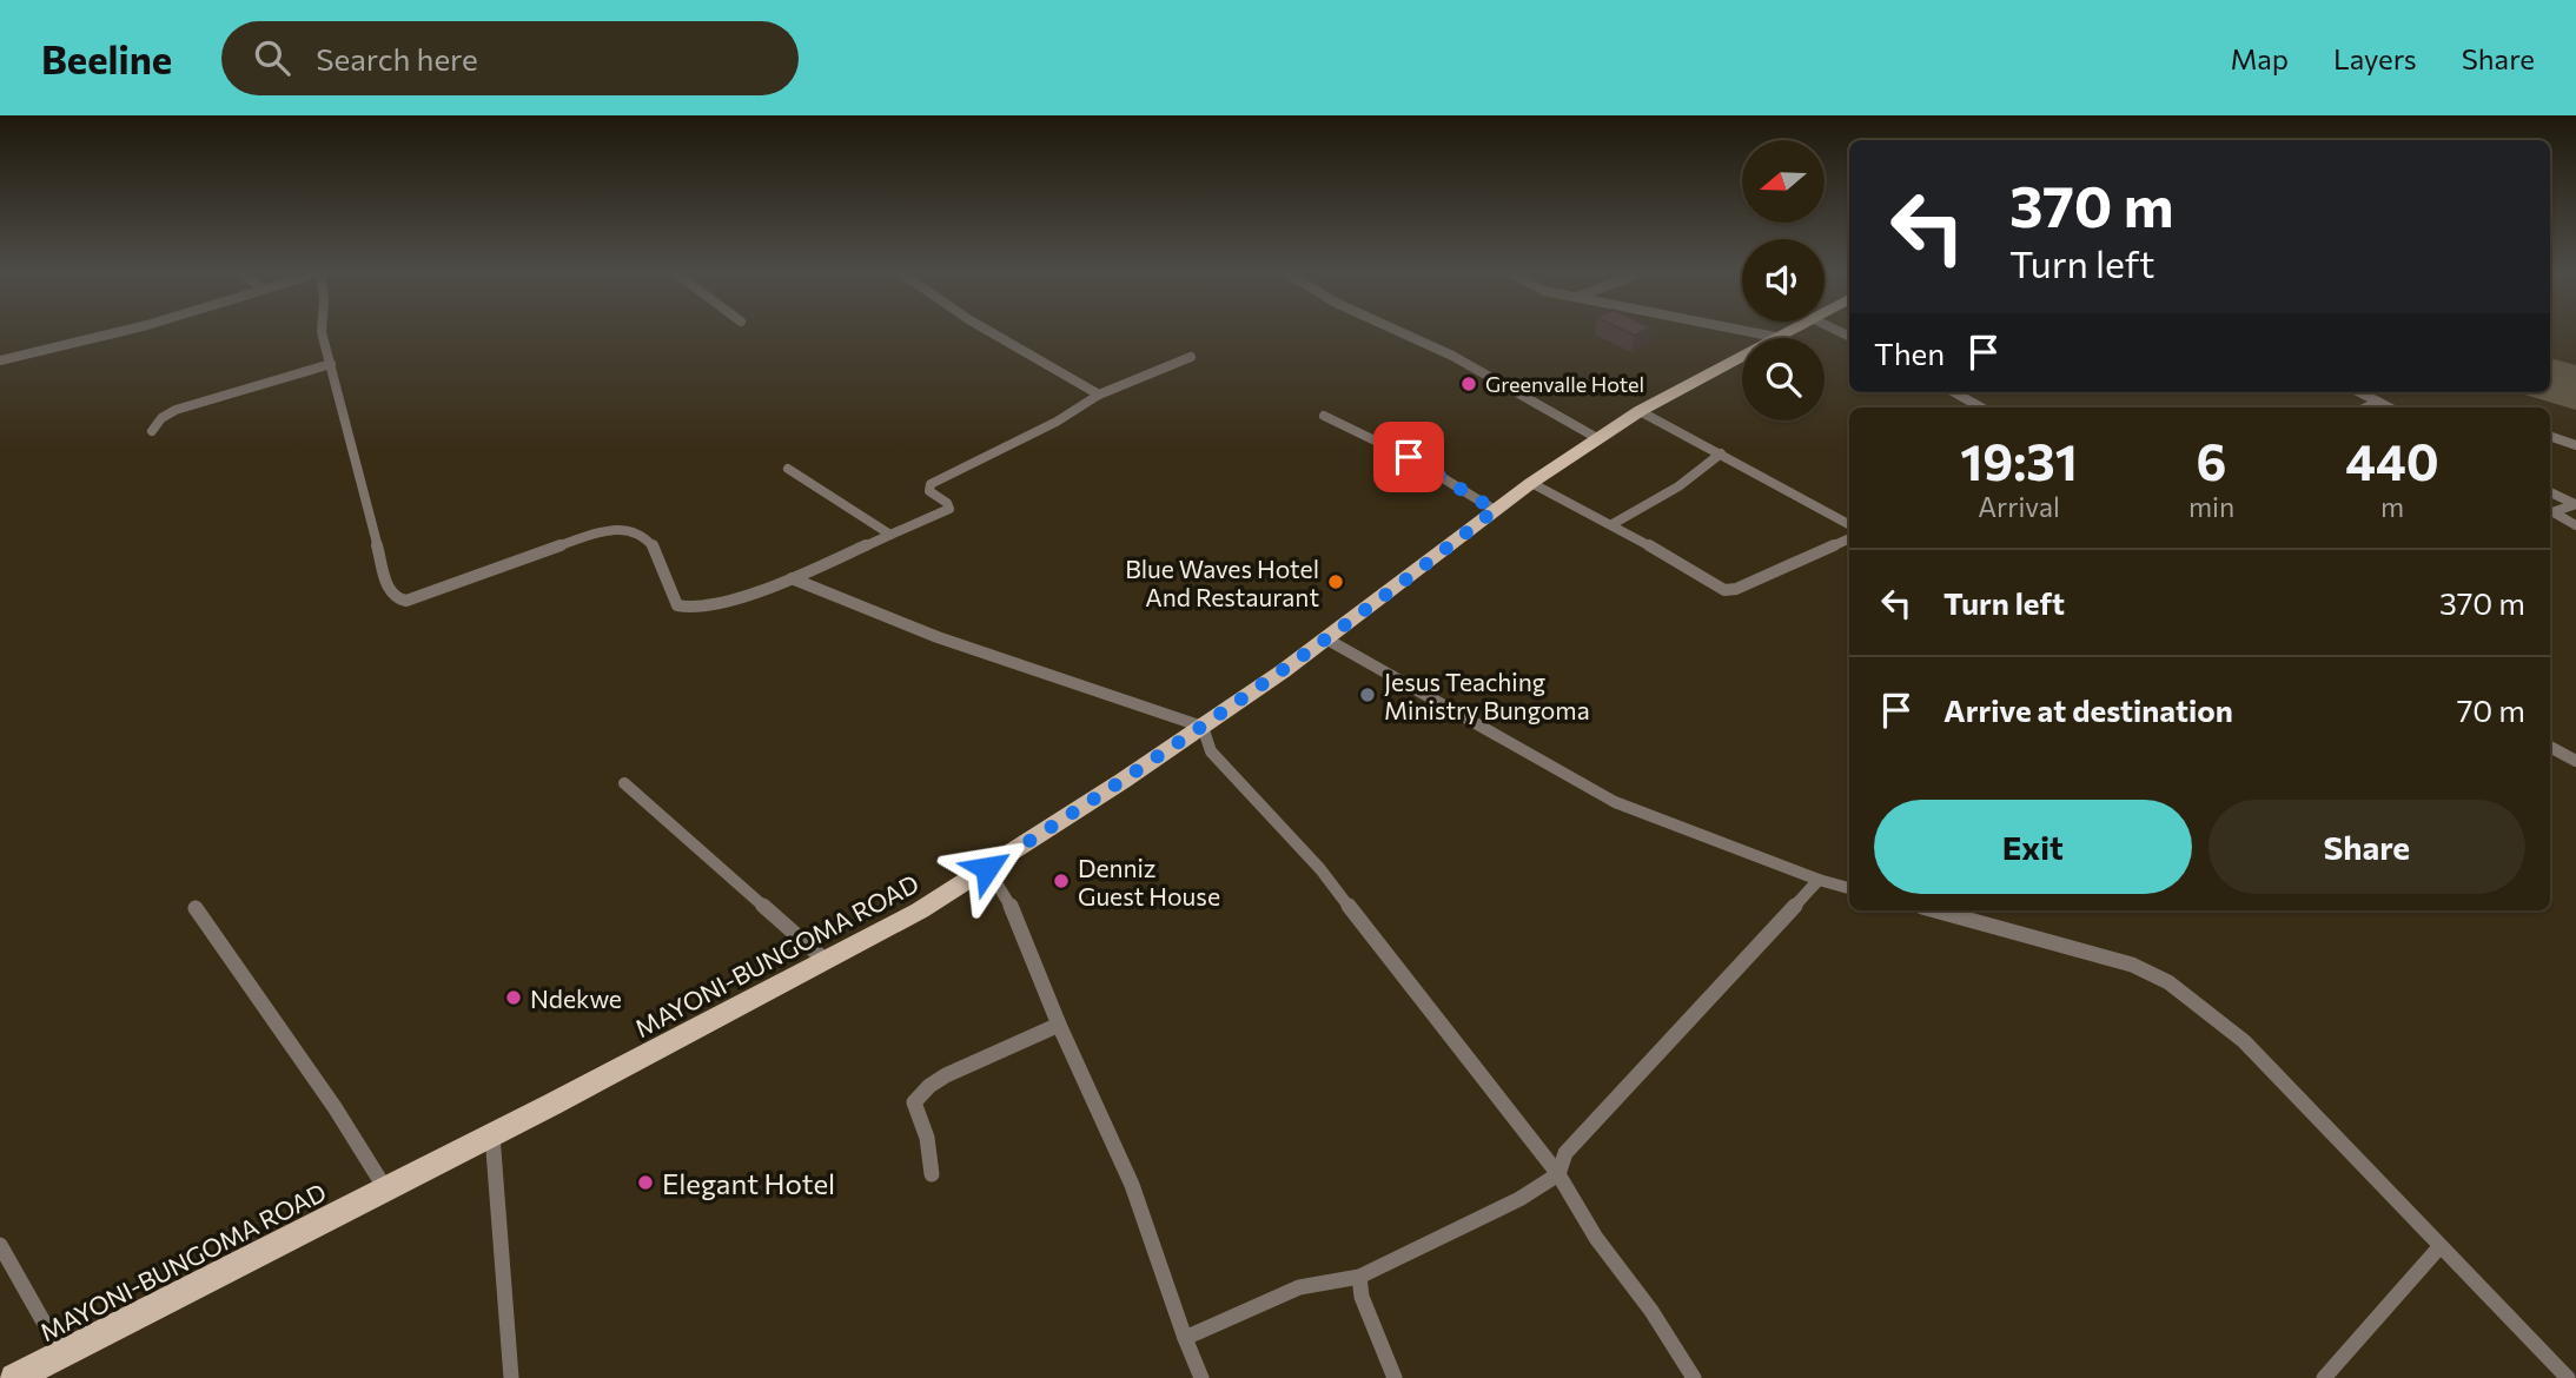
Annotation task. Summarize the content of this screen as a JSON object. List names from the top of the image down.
{
  "streets": {
    "main road": ["MAYONI-BUNGOMA ROAD"]
  },
  "places": [
    "Greenvalle Hotel",
    "Blue Waves Hotel And Restaurant",
    "Jesus Teaching Ministry Bungoma",
    "Denniz Guest House",
    "Ndekwe",
    "Elegant Hotel"
  ],
  "north": "left",
  "page": {
    "header": "Beeline",
    "search": "Search here",
    "nav": ["Map", "Layers", "Share"],
    "turn": ["370 m", "Turn left"],
    "then": "Then",
    "eta": [
      "19:31",
      "Arrival",
      "6",
      "min",
      "440",
      "m"
    ],
    "list": [
      {
        "name": "Turn left",
        "value": "370 m"
      },
      {
        "name": "Arrive at destination",
        "value": "70 m"
      }
    ],
    "buttons": ["Exit", "Share"]
  }
}
